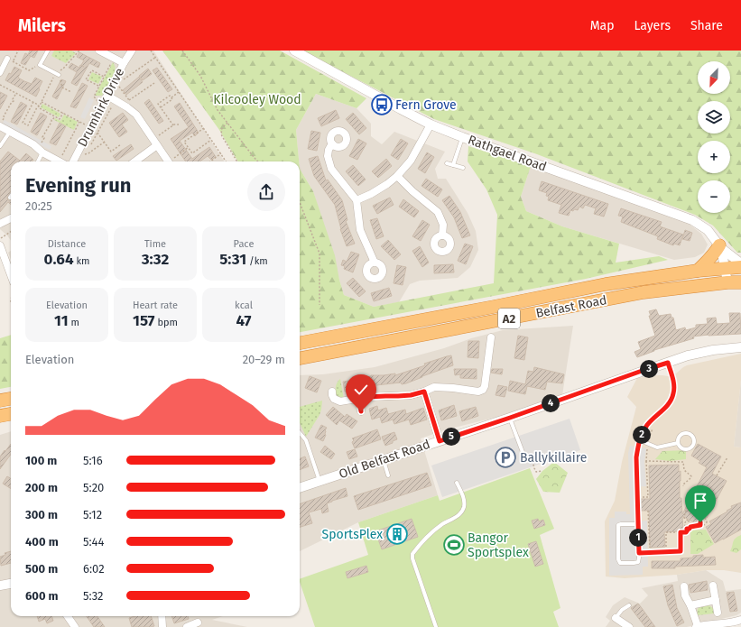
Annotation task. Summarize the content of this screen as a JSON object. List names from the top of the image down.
{
  "streets": {
    "highway": ["Belfast Road", "A2"],
    "street": ["Drumhirk Drive", "Rathgael Road", "Old Belfast Road"]
  },
  "crossings": [
    ["Rathgael Road", "Belfast Road"]
  ],
  "parks": ["Kilcooley Wood"],
  "places": {
    "bus stop": ["Fern Grove"],
    "parking": ["Ballykillaire"],
    "building": ["SportsPlex"],
    "sports": ["Bangor Sportsplex"]
  },
  "north": "bottom left",
  "page": {
    "header": "Milers",
    "nav": ["Map", "Layers", "Share"],
    "map_buttons": ["+", "−"],
    "heading": ["Evening run", "20:25"],
    "stats": [
      ["Distance", "0.64 km"],
      ["Time", "3:32"],
      ["Pace", "5:31 /km"],
      ["Elevation", "11 m"],
      ["Heart rate", "157 bpm"],
      ["kcal", "47"]
    ],
    "chart": ["Elevation", "20–29 m"],
    "pins": [
      "3",
      "4",
      "2",
      "5",
      "1"
    ],
    "list": [
      {
        "name": "100 m",
        "note": "5:16"
      },
      {
        "name": "200 m",
        "note": "5:20"
      },
      {
        "name": "300 m",
        "note": "5:12"
      },
      {
        "name": "400 m",
        "note": "5:44"
      },
      {
        "name": "500 m",
        "note": "6:02"
      },
      {
        "name": "600 m",
        "note": "5:32"
      }
    ]
  }
}
